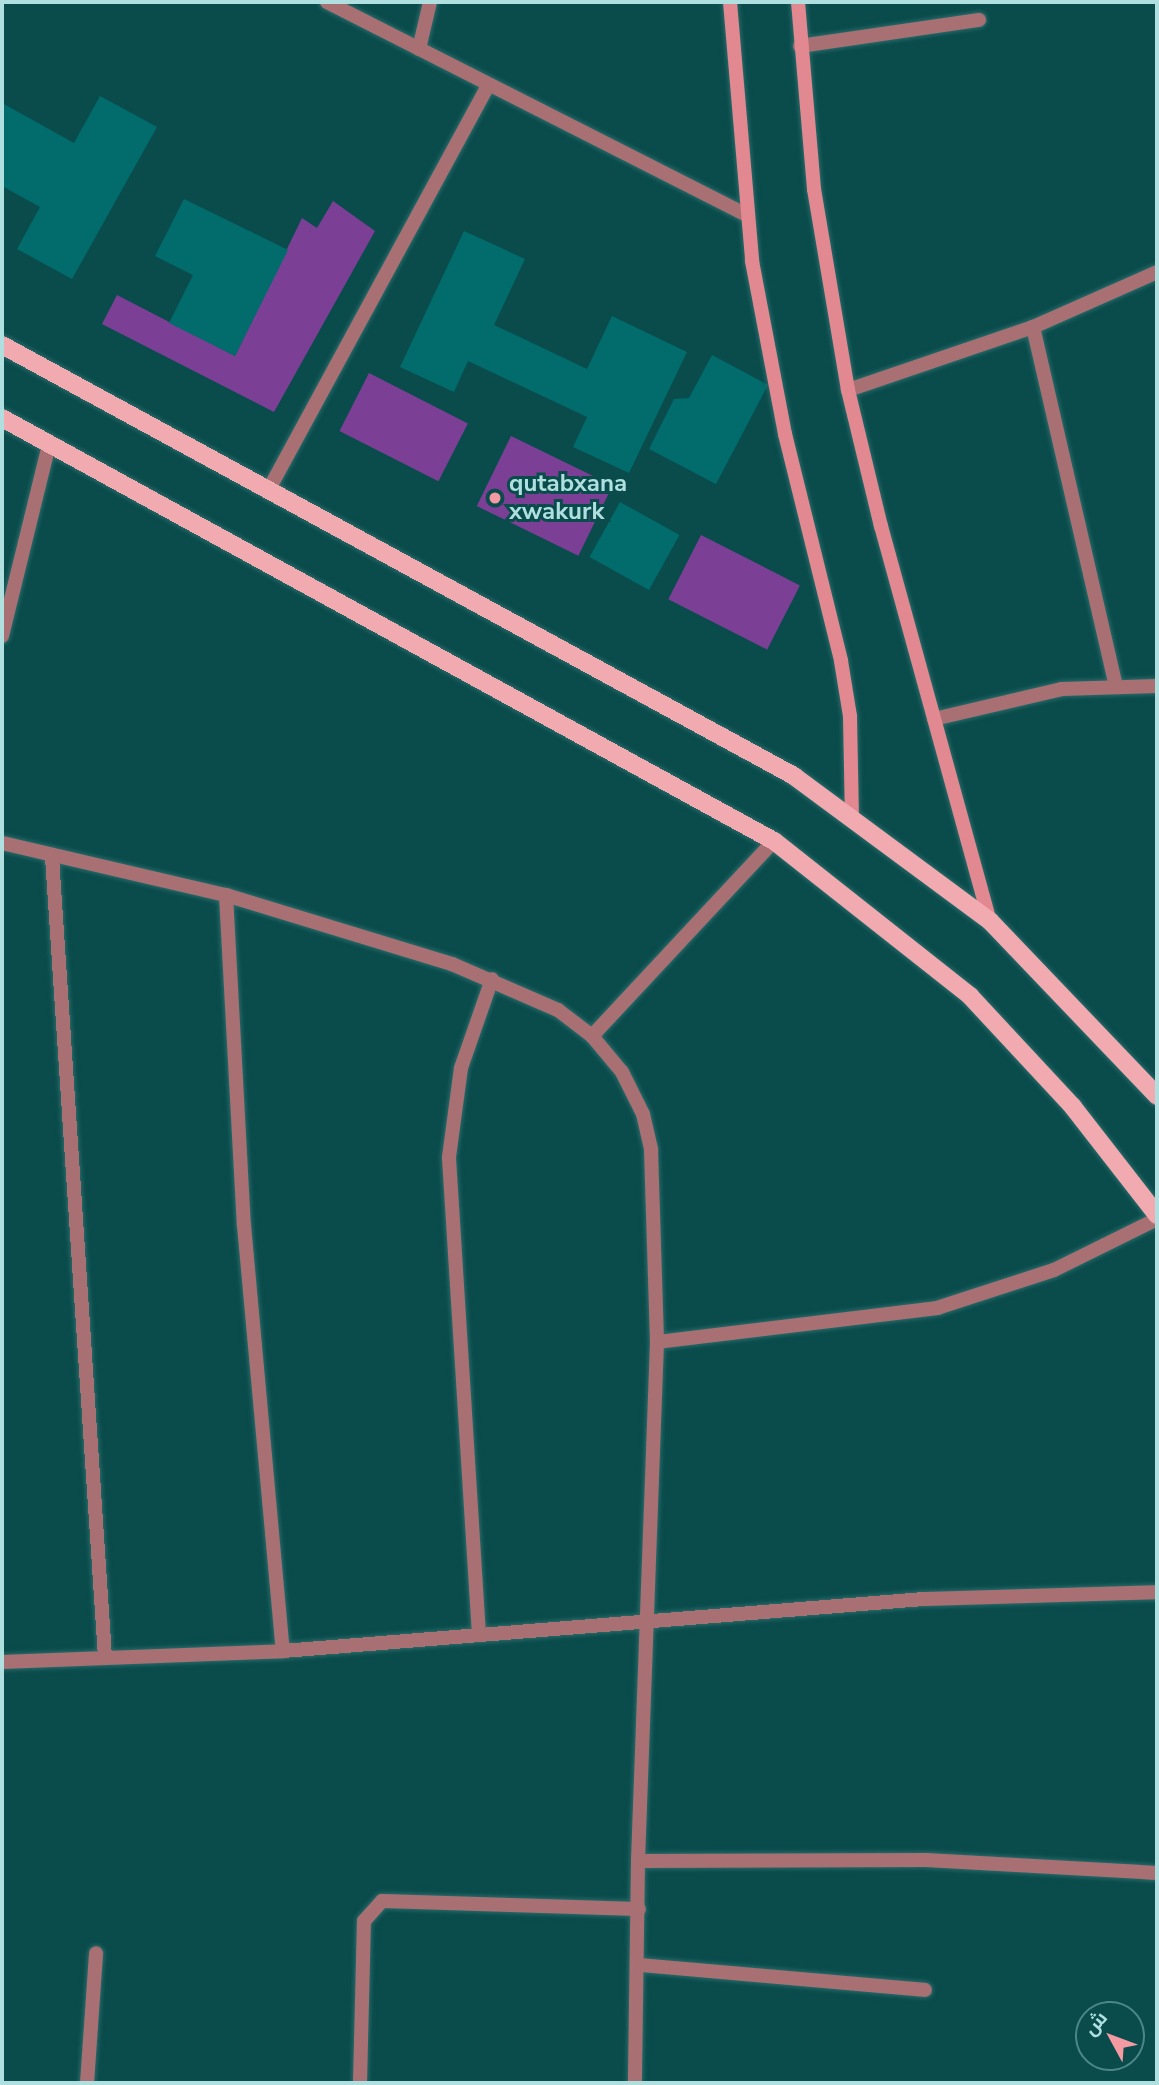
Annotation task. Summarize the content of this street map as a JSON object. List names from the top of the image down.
{
  "places": ["qutabxana xwakurk"],
  "north": "top left"
}
